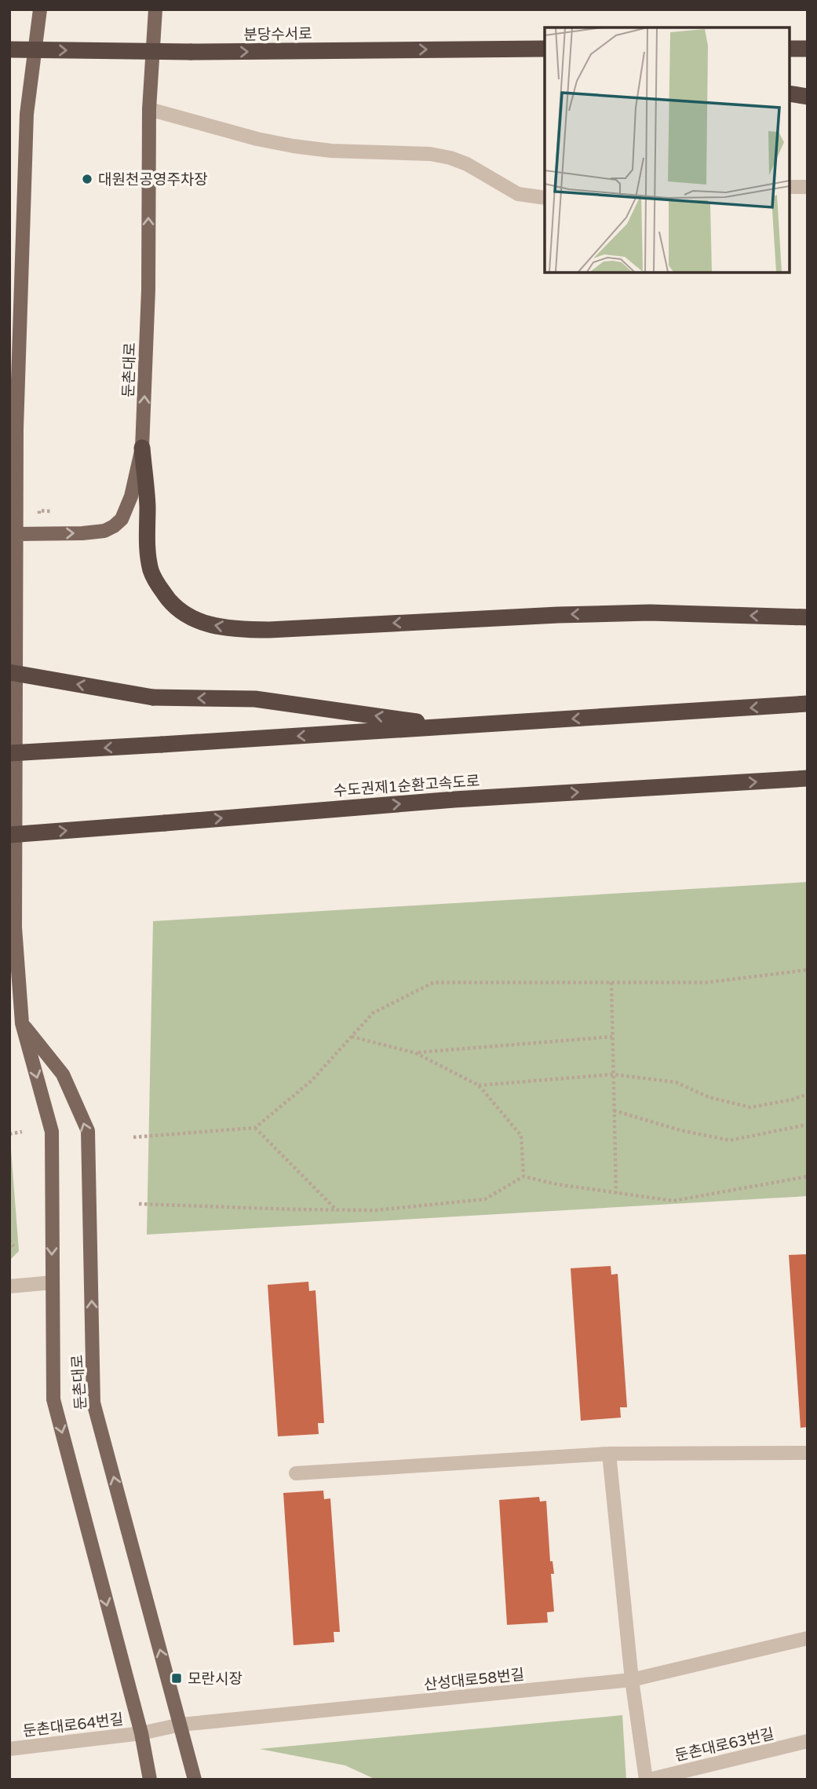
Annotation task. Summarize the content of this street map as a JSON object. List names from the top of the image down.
{
  "streets": {
    "highway": ["분당수서로", "수도권제1순환고속도로"],
    "main road": ["둔촌대로"],
    "street": ["산성대로58번길", "둔촌대로64번길", "둔촌대로63번길"]
  },
  "crossings": [
    ["둔촌대로", "산성대로58번길"],
    ["둔촌대로", "둔촌대로64번길"],
    ["산성대로58번길", "둔촌대로64번길"],
    ["산성대로58번길", "둔촌대로63번길"]
  ],
  "one_way": ["분당수서로"],
  "places": {
    "other": ["대원천공영주차장"],
    "transit": ["모란시장"]
  }
}
